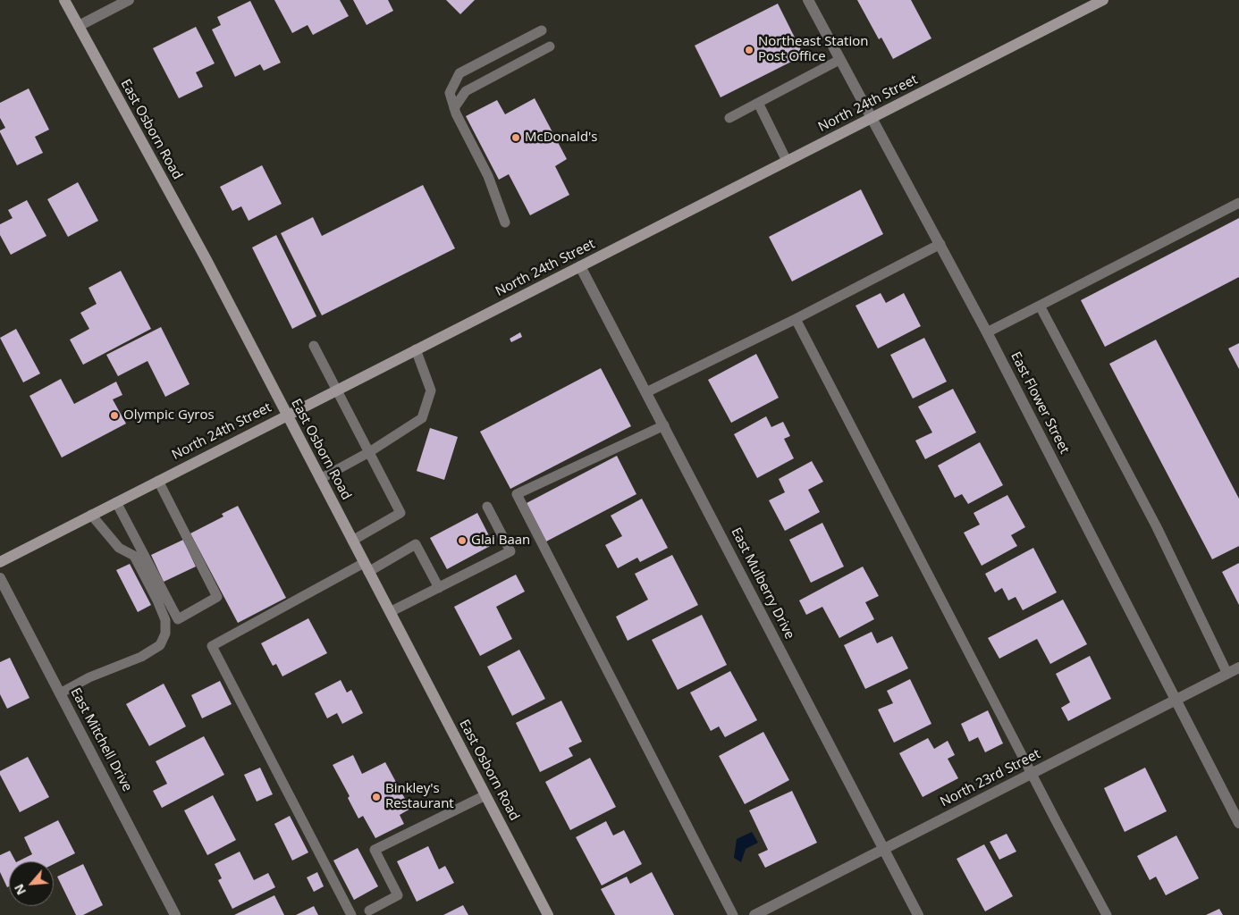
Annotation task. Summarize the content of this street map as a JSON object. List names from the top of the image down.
{
  "streets": {
    "main road": ["North 24th Street", "East Osborn Road"],
    "street": [
      "East Flower Street",
      "East Mulberry Drive",
      "East Mitchell Drive",
      "North 23rd Street"
    ]
  },
  "crossings": [
    ["North 24th Street", "East Osborn Road"],
    ["North 24th Street", "East Flower Street"],
    ["North 24th Street", "East Mulberry Drive"],
    ["East Flower Street", "North 23rd Street"],
    ["East Mulberry Drive", "North 23rd Street"]
  ],
  "places": [
    "Northeast Station Post Office",
    "McDonald's",
    "Olympic Gyros",
    "Glai Baan",
    "Binkley's Restaurant"
  ],
  "north": "bottom left"
}
